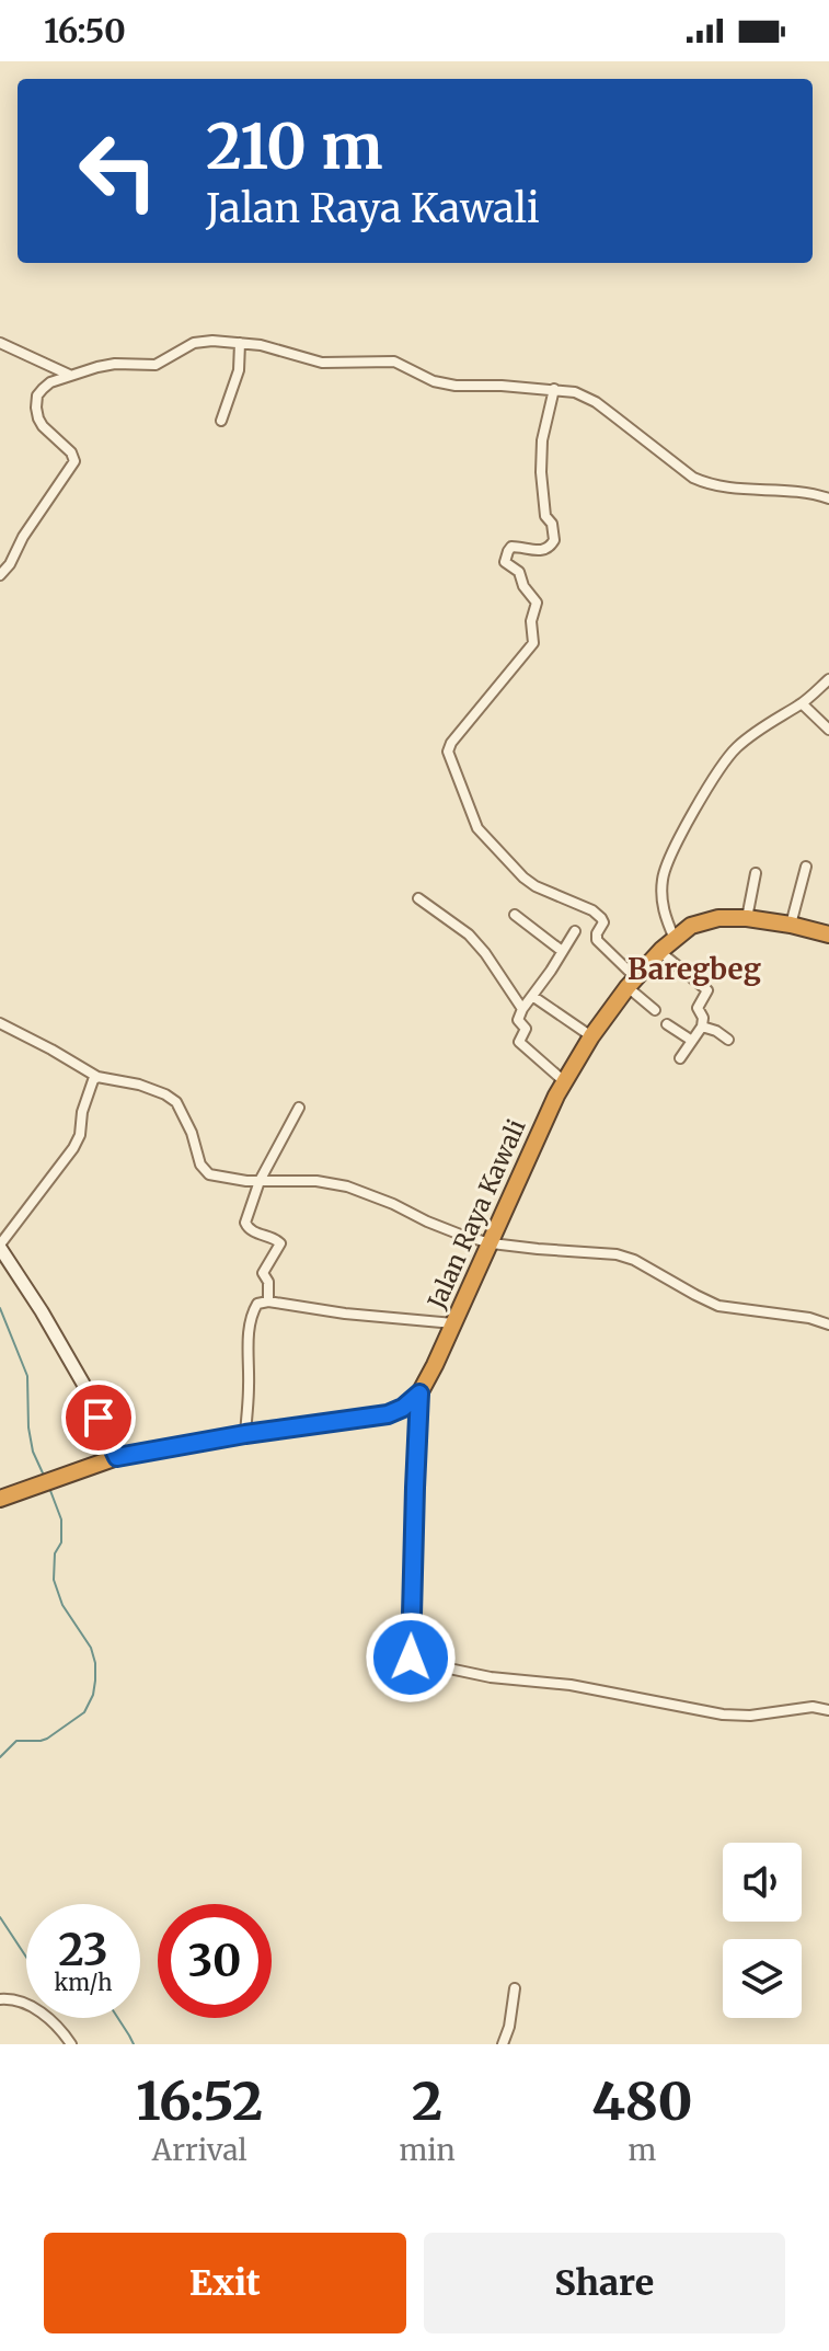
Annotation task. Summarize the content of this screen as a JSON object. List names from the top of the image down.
{
  "streets": {
    "highway": ["Jalan Raya Kawali"]
  },
  "districts": ["Baregbeg"],
  "page": {
    "status": "16:50",
    "turn": ["210 m", "Jalan Raya Kawali"],
    "speed": "23 km/h",
    "limit": "30",
    "eta": [
      "16:52",
      "Arrival",
      "2",
      "min",
      "480",
      "m"
    ],
    "buttons": ["Exit", "Share"]
  }
}
